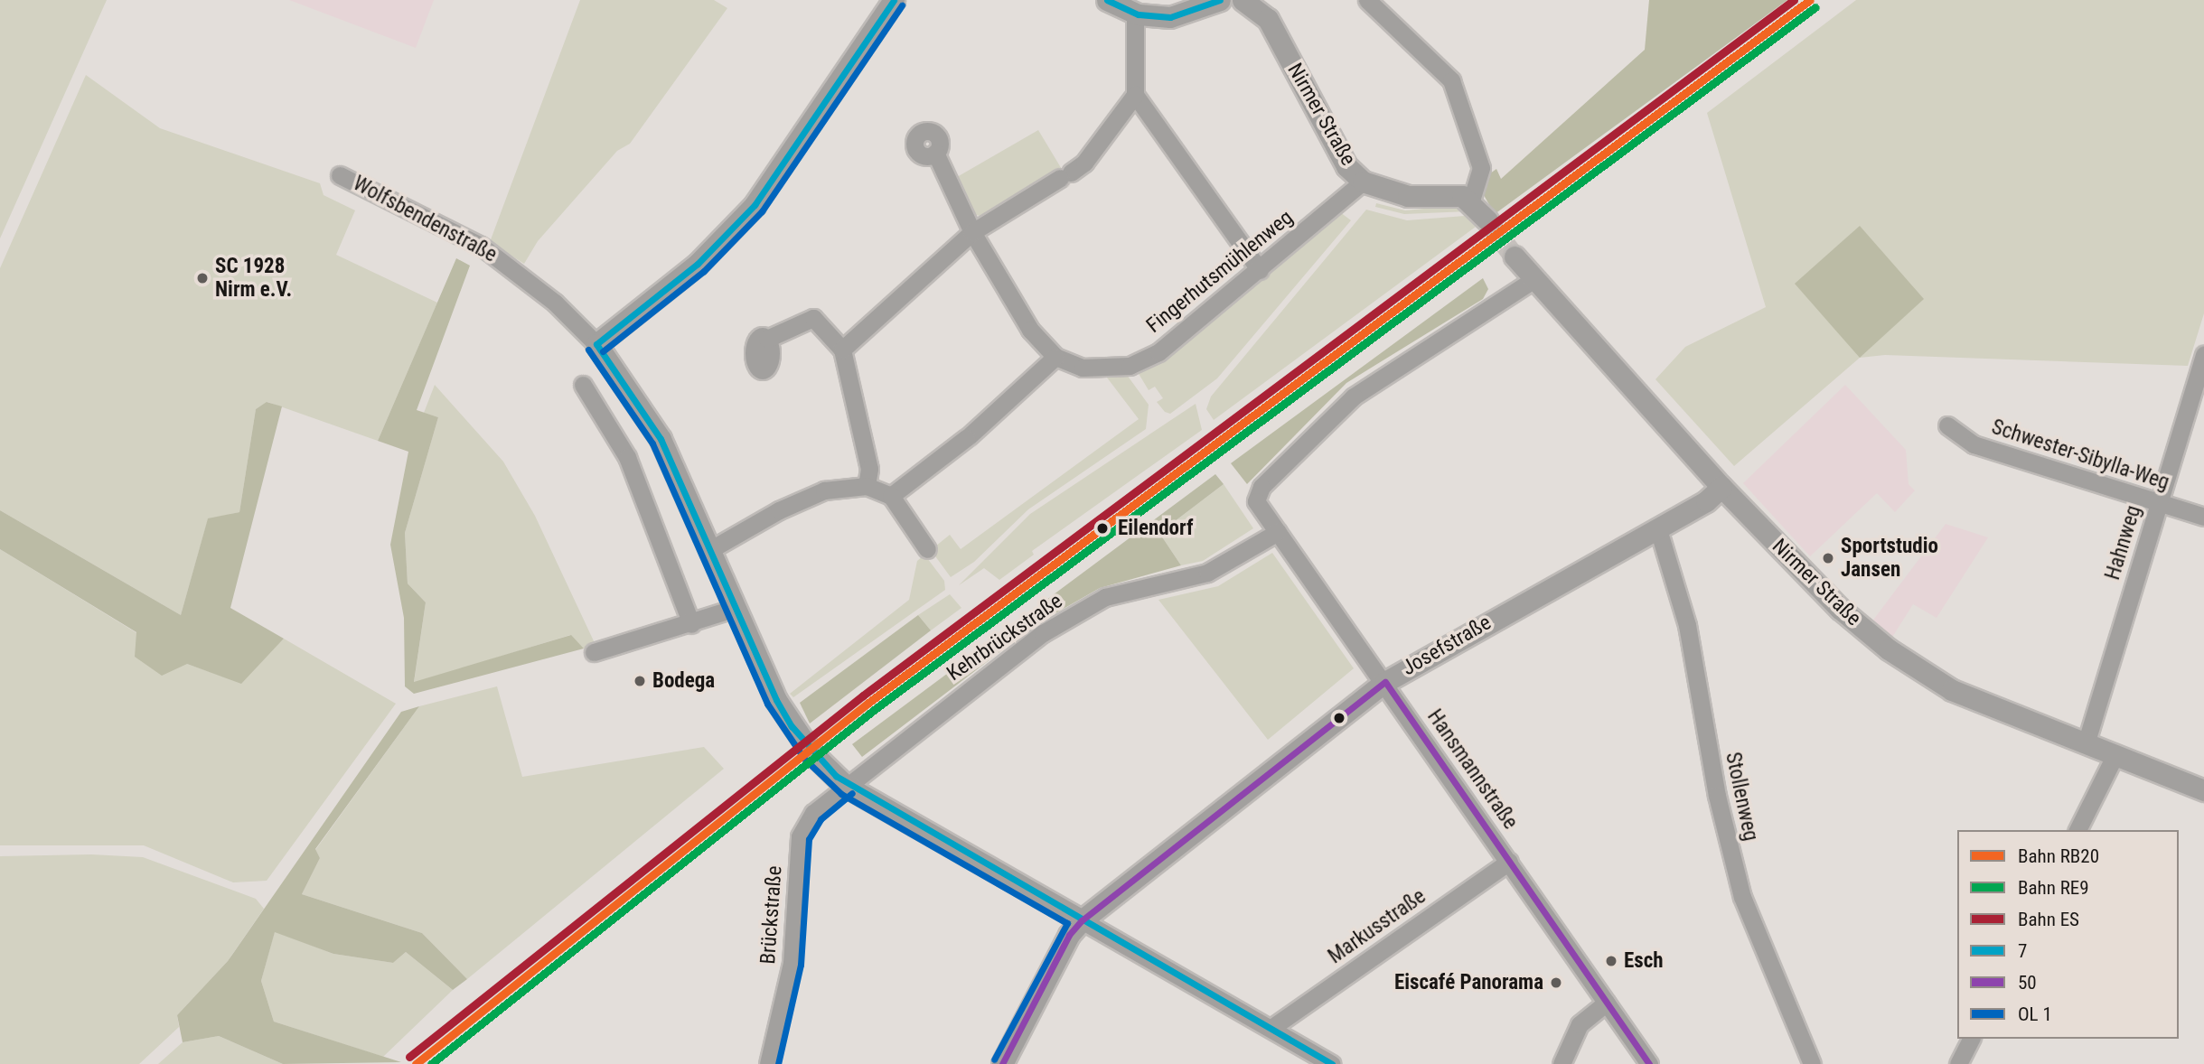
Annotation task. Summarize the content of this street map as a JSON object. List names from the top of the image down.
{
  "streets": {
    "street": [
      "Nirmer Straße",
      "Wolfsbendenstraße",
      "Fingerhutsmühlenweg",
      "Schwester-Sibylla-Weg",
      "Hahnweg",
      "Kehrbrückstraße",
      "Josefstraße",
      "Hansmannstraße",
      "Stollenweg",
      "Brückstraße",
      "Markusstraße"
    ]
  },
  "crossings": [
    ["Nirmer Straße", "Fingerhutsmühlenweg"],
    ["Nirmer Straße", "Hahnweg"],
    ["Nirmer Straße", "Josefstraße"],
    ["Nirmer Straße", "Hansmannstraße"],
    ["Wolfsbendenstraße", "Kehrbrückstraße"],
    ["Wolfsbendenstraße", "Josefstraße"],
    ["Wolfsbendenstraße", "Brückstraße"],
    ["Schwester-Sibylla-Weg", "Hahnweg"],
    ["Kehrbrückstraße", "Hansmannstraße"],
    ["Kehrbrückstraße", "Brückstraße"],
    ["Josefstraße", "Hansmannstraße"],
    ["Josefstraße", "Stollenweg"],
    ["Hansmannstraße", "Markusstraße"]
  ],
  "places": [
    "SC 1928 Nirm e.V.",
    "Eilendorf",
    "Sportstudio Jansen",
    "Bodega",
    "Esch",
    "Eiscafé Panorama"
  ],
  "lines": [
    "rail line RB20",
    "rail line ES",
    "transit line 7",
    "rail line RE9",
    "transit line 50"
  ],
  "legend": [
    "Bahn RB20",
    "Bahn RE9",
    "Bahn ES",
    "7",
    "50",
    "OL 1"
  ]
}
